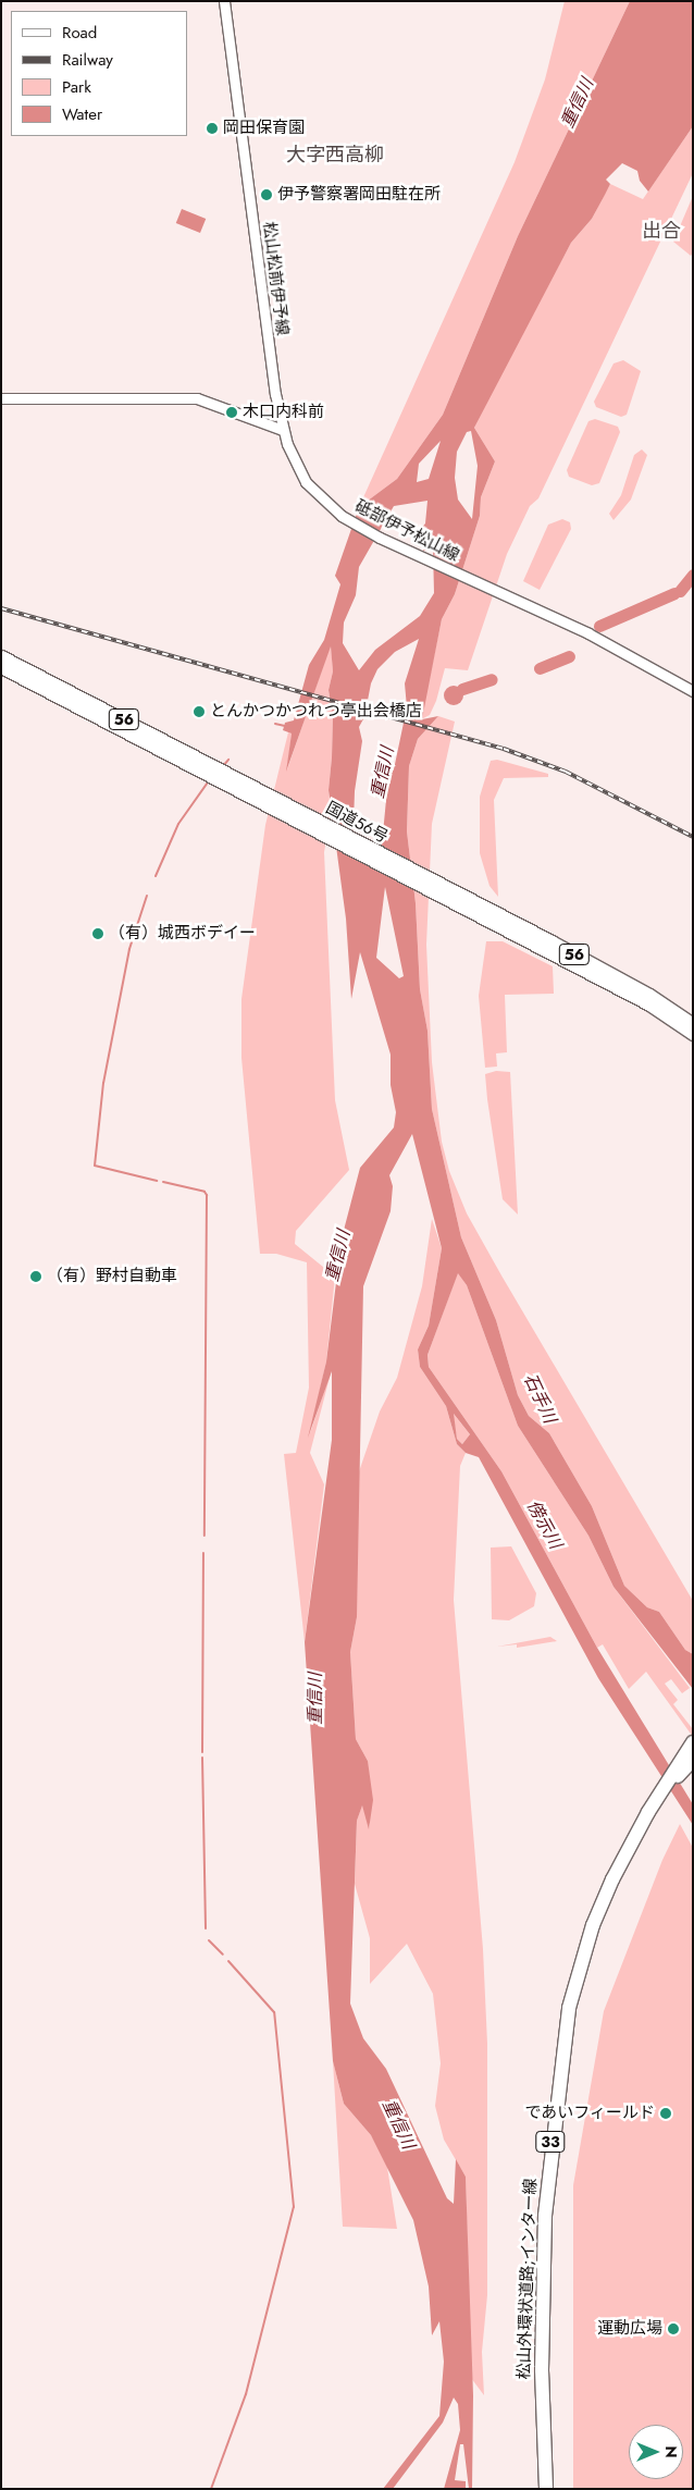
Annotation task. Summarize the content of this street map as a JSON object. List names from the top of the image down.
{
  "streets": {
    "highway": [
      "56",
      "国道56号",
      "33",
      "松山外環状道路;インター線"
    ],
    "main road": ["松山松前伊予線", "砥部伊予松山線"]
  },
  "crossings": [
    ["松山松前伊予線", "砥部伊予松山線"],
    ["33", "松山外環状道路;インター線"]
  ],
  "districts": ["大字西高柳", "出合"],
  "water": ["重信川", "石手川", "傍示川"],
  "places": [
    "岡田保育園",
    "伊予警察署岡田駐在所",
    "木口内科前",
    "とんかつかつれつ亭出会橋店",
    "（有）城西ボデイー",
    "（有）野村自動車",
    "であいフィールド",
    "運動広場"
  ],
  "legend": [
    "Road",
    "Railway",
    "Park",
    "Water"
  ],
  "north": "right"
}
